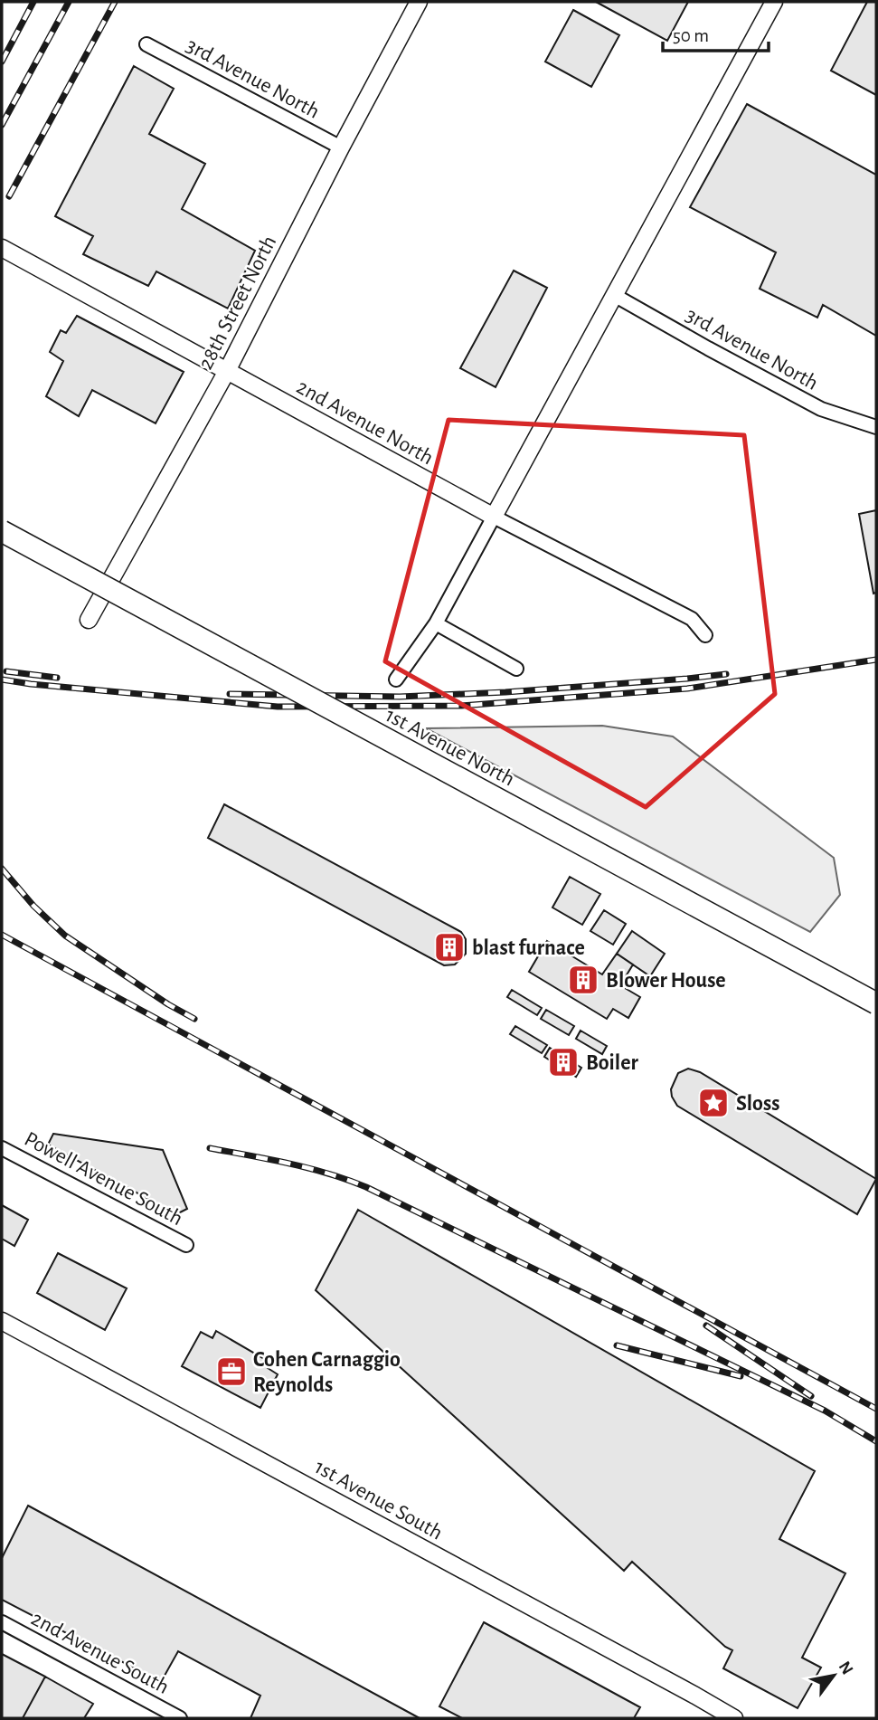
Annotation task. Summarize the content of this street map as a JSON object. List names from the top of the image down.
{
  "streets": {
    "main road": ["1st Avenue North"],
    "street": [
      "3rd Avenue North",
      "28th Street North",
      "2nd Avenue North",
      "Powell Avenue South",
      "1st Avenue South",
      "2nd Avenue South"
    ]
  },
  "crossings": [
    ["3rd Avenue North", "28th Street North"],
    ["28th Street North", "2nd Avenue North"]
  ],
  "places": {
    "building": ["blast furnace", "Blower House", "Boiler"],
    "place": ["Sloss"],
    "office": ["Cohen Carnaggio Reynolds"]
  },
  "scale_bar": "50 m",
  "north": "top right"
}
